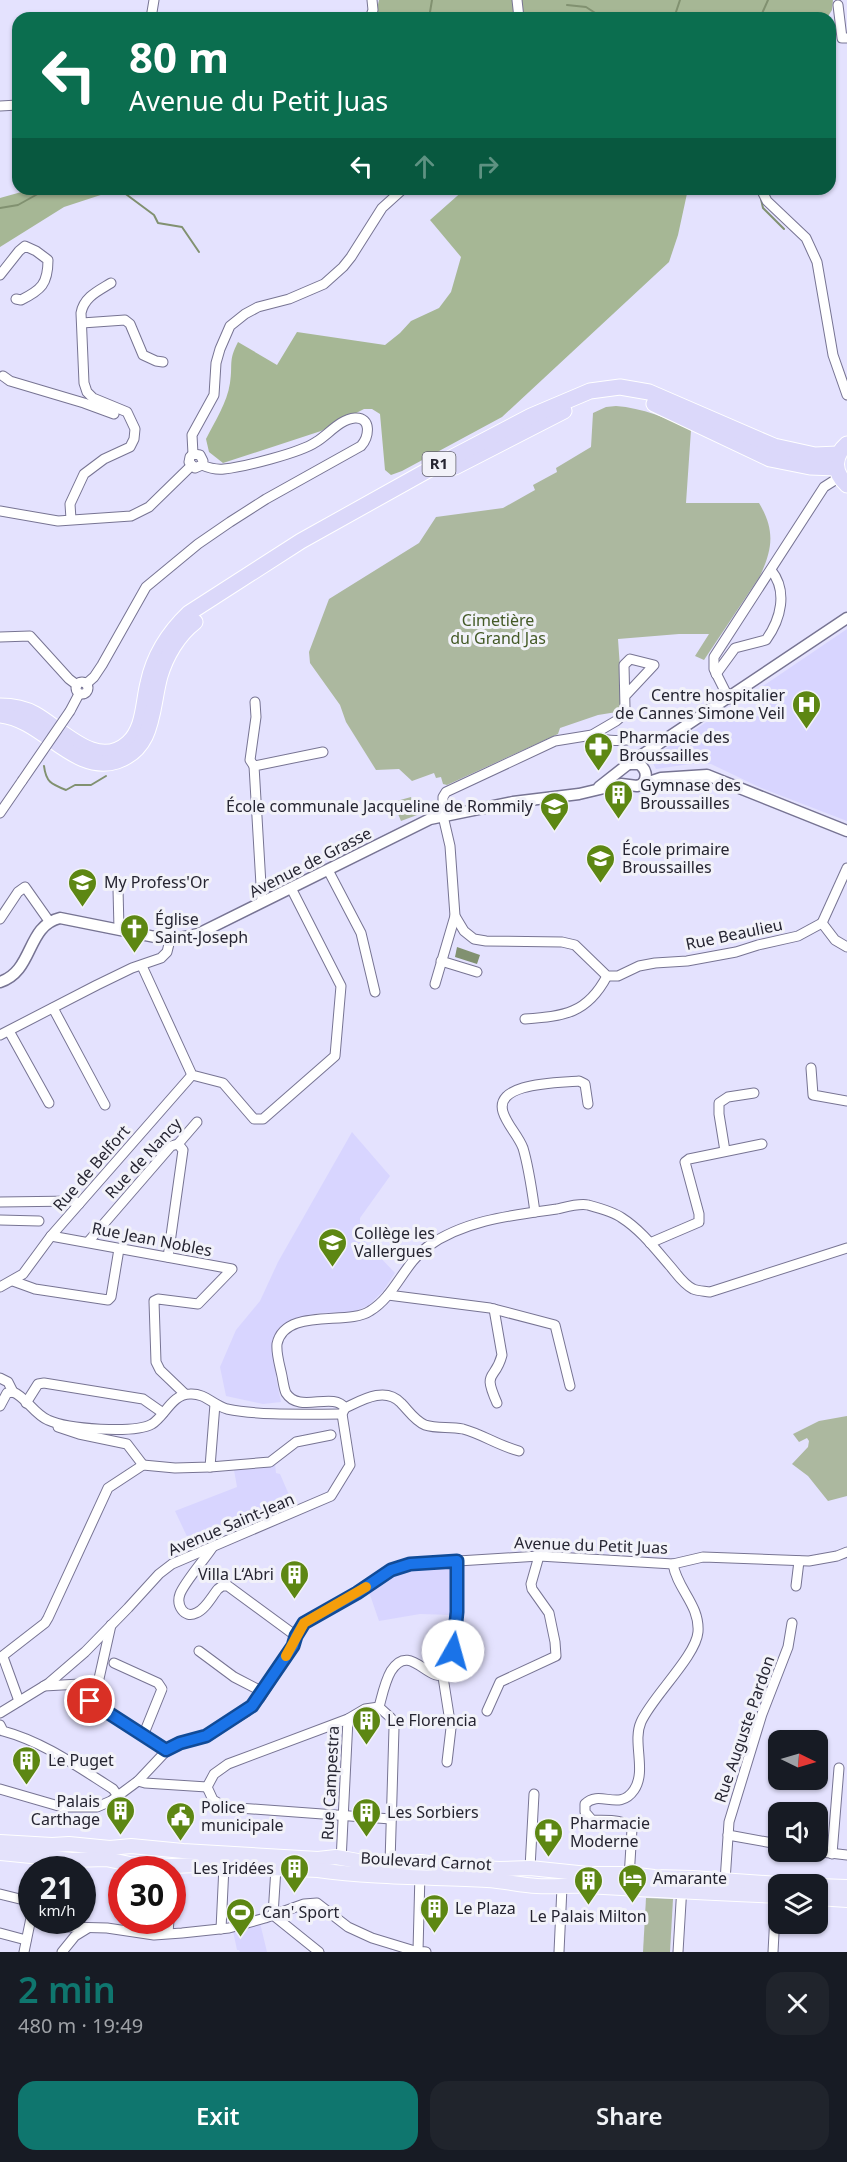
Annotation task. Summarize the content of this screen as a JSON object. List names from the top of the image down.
{
  "streets": {
    "highway": ["R1"],
    "main road": ["Boulevard Carnot"],
    "street": [
      "Avenue de Grasse",
      "Rue Beaulieu",
      "Rue de Nancy",
      "Rue de Belfort",
      "Rue Jean Nobles",
      "Avenue Saint-Jean",
      "Avenue du Petit Juas",
      "Rue Auguste Pardon",
      "Rue Campestra"
    ]
  },
  "crossings": [
    ["Rue de Nancy", "Rue Jean Nobles"],
    ["Rue de Belfort", "Rue Jean Nobles"],
    ["Rue Auguste Pardon", "Boulevard Carnot"],
    ["Rue Campestra", "Boulevard Carnot"]
  ],
  "parks": ["Cimetière du Grand Jas"],
  "places": {
    "hospital": ["Centre hospitalier de Cannes Simone Veil"],
    "pharmacy": ["Pharmacie des Broussailles", "Pharmacie Moderne"],
    "building": [
      "Gymnase des Broussailles",
      "Villa L‘Abri",
      "Le Florencia",
      "Le Puget",
      "Palais Carthage",
      "Les Sorbiers",
      "Les Iridées",
      "Le Palais Milton",
      "Le Plaza"
    ],
    "school or university": [
      "École communale Jacqueline de Rommily",
      "École primaire Broussailles",
      "My Profess'Or",
      "Collège les Vallergues"
    ],
    "church": ["Église Saint-Joseph"],
    "public building": ["Police municipale"],
    "hotel": ["Amarante"],
    "sports": ["Can' Sport"]
  },
  "north": "right",
  "page": {
    "turn": ["80 m", "Avenue du Petit Juas"],
    "speed": "21 km/h",
    "limit": "30",
    "heading": ["2 min", "480 m · 19:49"],
    "buttons": ["Exit", "Share"]
  }
}
